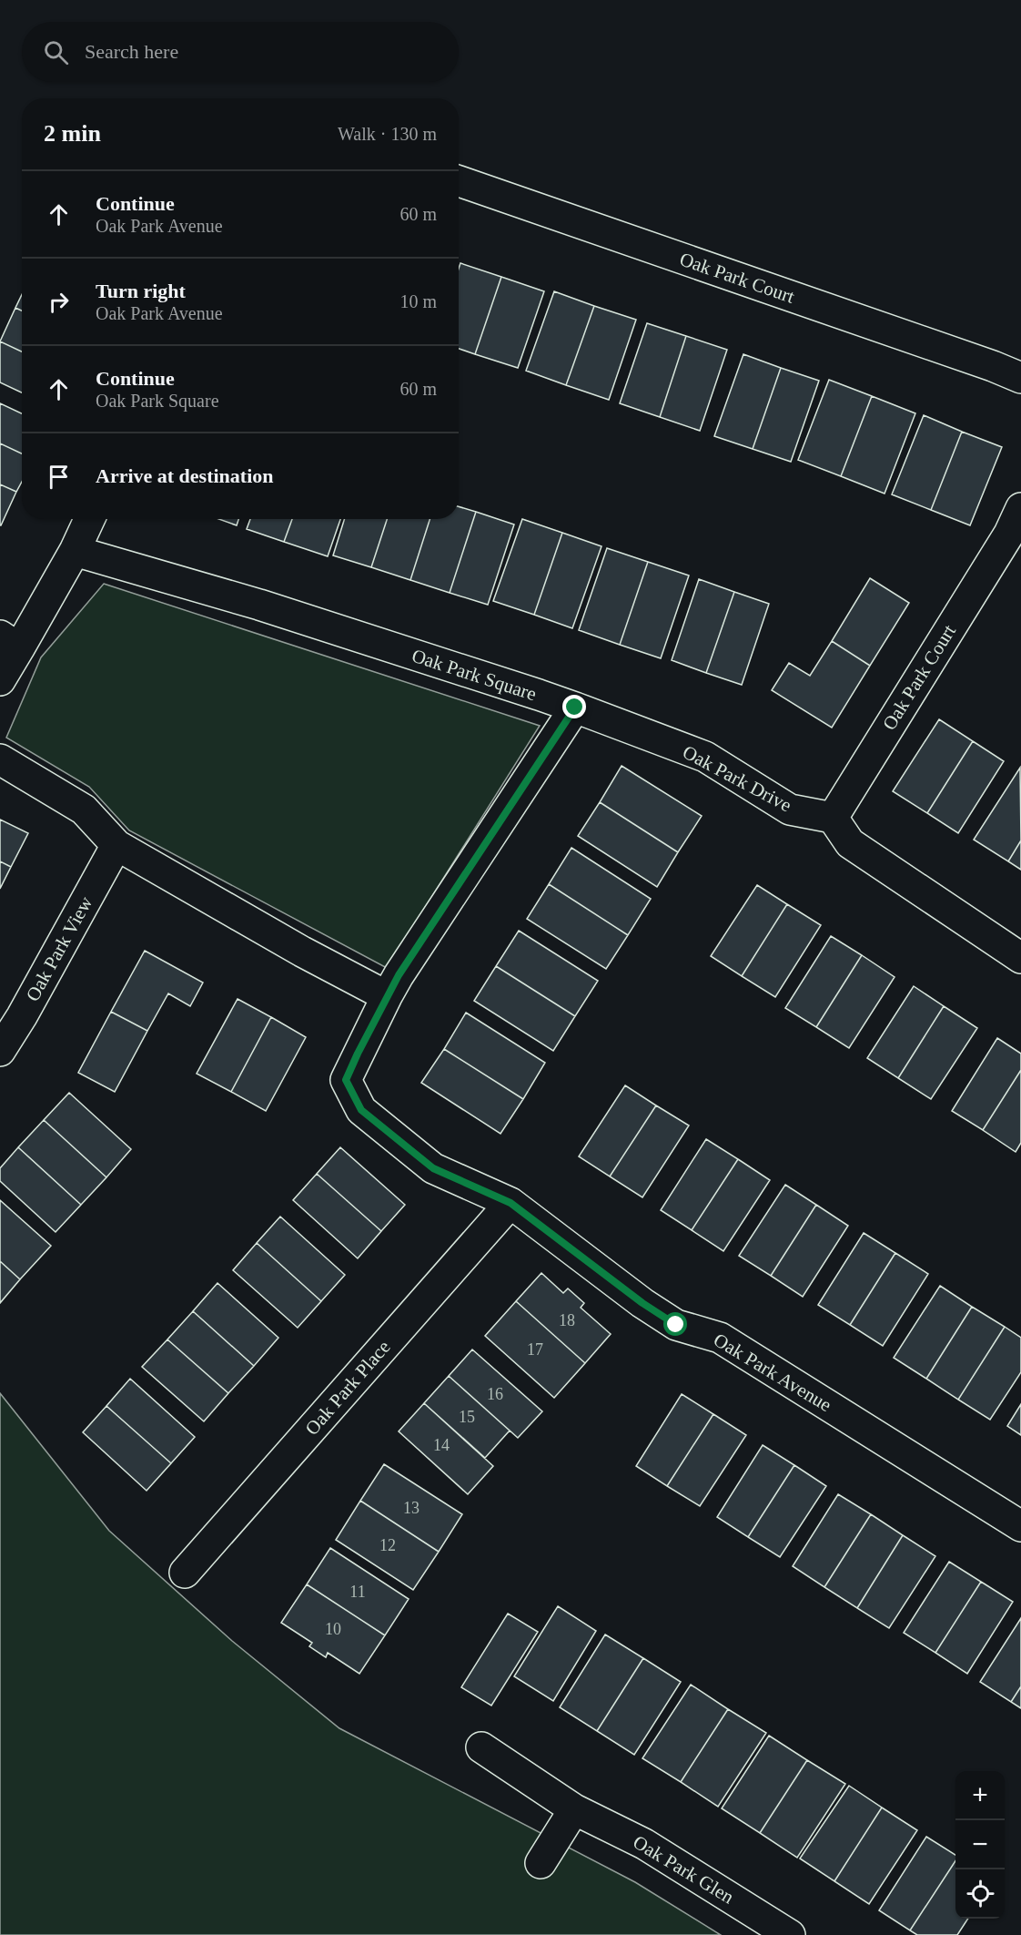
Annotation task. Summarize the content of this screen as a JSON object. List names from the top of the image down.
{
  "streets": {
    "street": [
      "Oak Park Court",
      "Oak Park Square",
      "Oak Park Drive",
      "Oak Park View",
      "Oak Park Avenue",
      "Oak Park Place",
      "Oak Park Glen"
    ]
  },
  "crossings": [
    ["Oak Park Court", "Oak Park Drive"],
    ["Oak Park Square", "Oak Park Drive"],
    ["Oak Park Avenue", "Oak Park Place"]
  ],
  "house_numbers": [
    "18",
    "17",
    "16",
    "15",
    "14",
    "13",
    "12",
    "11",
    "10"
  ],
  "page": {
    "search": "Search here",
    "heading": ["2 min", "Walk · 130 m"],
    "list": [
      ["Continue", "Oak Park Avenue", "60 m"],
      ["Turn right", "Oak Park Avenue", "10 m"],
      ["Continue", "Oak Park Square", "60 m"],
      "Arrive at destination"
    ],
    "map_buttons": ["+", "−"]
  }
}
